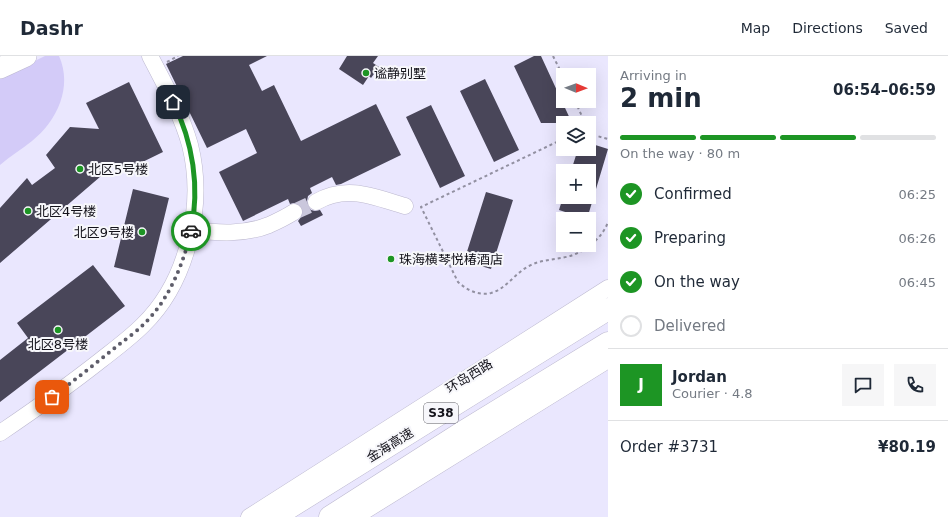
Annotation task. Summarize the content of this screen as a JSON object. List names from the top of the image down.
{
  "streets": {
    "highway": ["S38", "金海高速"],
    "street": ["环岛西路"]
  },
  "places": [
    "谧静别墅",
    "北区5号楼",
    "北区4号楼",
    "北区9号楼",
    "珠海横琴悦椿酒店",
    "北区8号楼"
  ],
  "north": "right",
  "page": {
    "header": "Dashr",
    "nav": ["Map", "Directions", "Saved"],
    "heading": ["2 min", "Arriving in", "06:54–06:59"],
    "panel": [
      "Jordan",
      "Courier · 4.8",
      "Order #3731",
      "¥80.19"
    ],
    "map_buttons": ["+", "−"],
    "bar": "On the way · 80 m",
    "list": [
      ["Confirmed", "06:25"],
      ["Preparing", "06:26"],
      ["On the way", "06:45"],
      "Delivered"
    ],
    "round": "J"
  }
}
